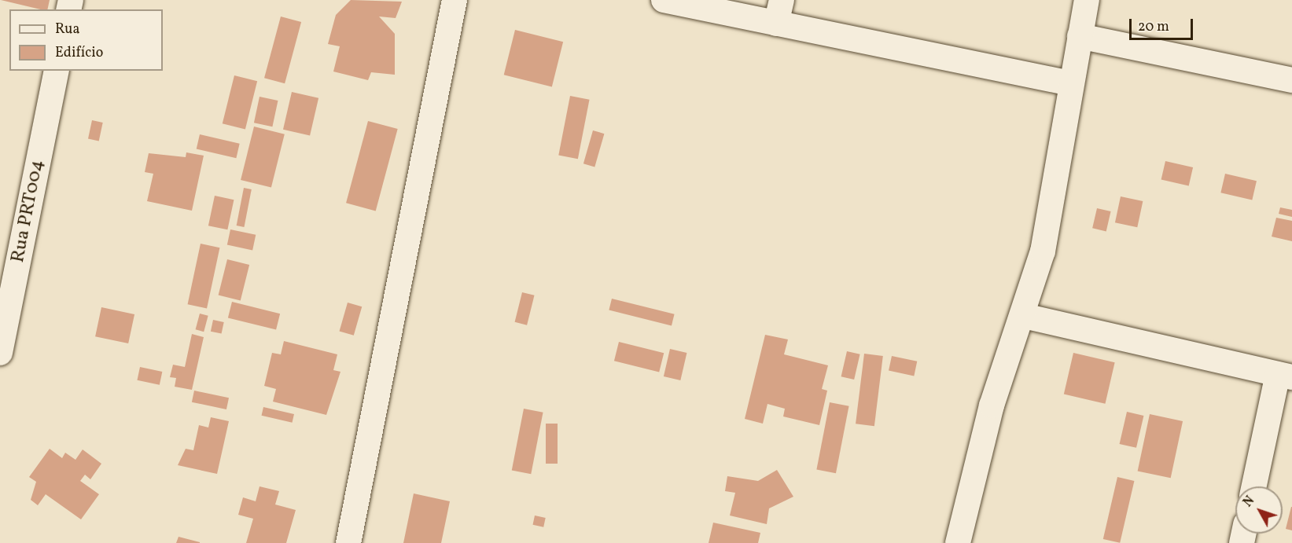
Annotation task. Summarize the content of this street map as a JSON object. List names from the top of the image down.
{
  "streets": {
    "street": ["Rua PRT004"]
  },
  "legend": ["Rua", "Edifício"],
  "scale_bar": "20 m",
  "north": "top left"
}
